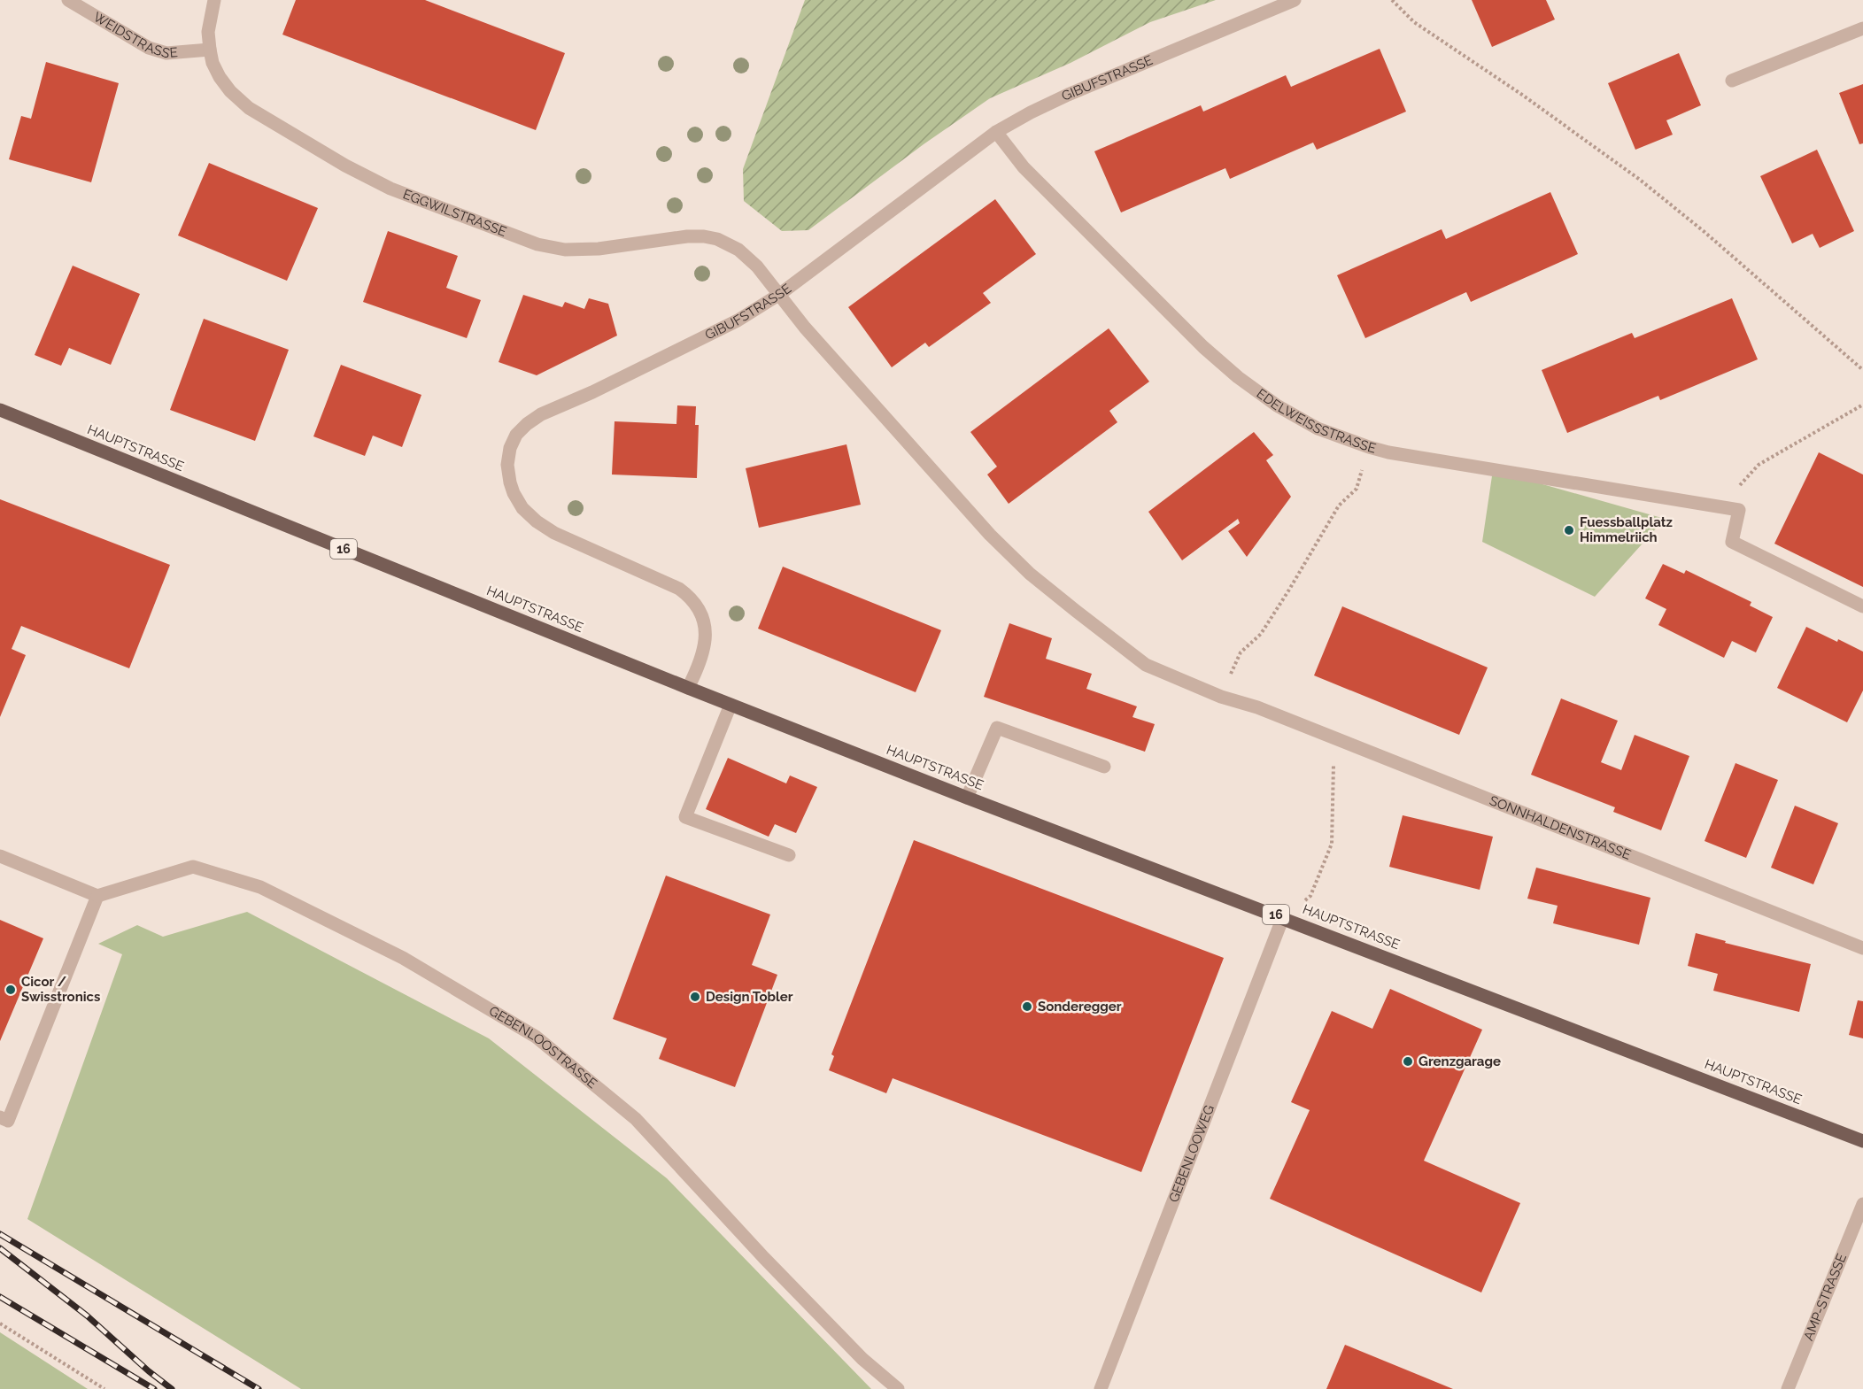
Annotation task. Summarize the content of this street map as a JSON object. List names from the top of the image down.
{
  "streets": {
    "main road": ["HAUPTSTRASSE", "16"],
    "street": [
      "WEIDSTRASSE",
      "GIBUFSTRASSE",
      "EGGWILSTRASSE",
      "EDELWEISSSTRASSE",
      "SONNHALDENSTRASSE",
      "GEBENLOOSTRASSE",
      "GEBENLOOWEG",
      "AMP-STRASSE"
    ]
  },
  "crossings": [
    ["WEIDSTRASSE", "EGGWILSTRASSE"],
    ["GIBUFSTRASSE", "EGGWILSTRASSE"],
    ["GIBUFSTRASSE", "EDELWEISSSTRASSE"],
    ["GIBUFSTRASSE", "HAUPTSTRASSE"],
    ["EGGWILSTRASSE", "SONNHALDENSTRASSE"],
    ["HAUPTSTRASSE", "GEBENLOOWEG"]
  ],
  "places": [
    "Fuessballplatz Himmelriich",
    "Cicor / Swisstronics",
    "Design Tobler",
    "Sonderegger",
    "Grenzgarage"
  ]
}
